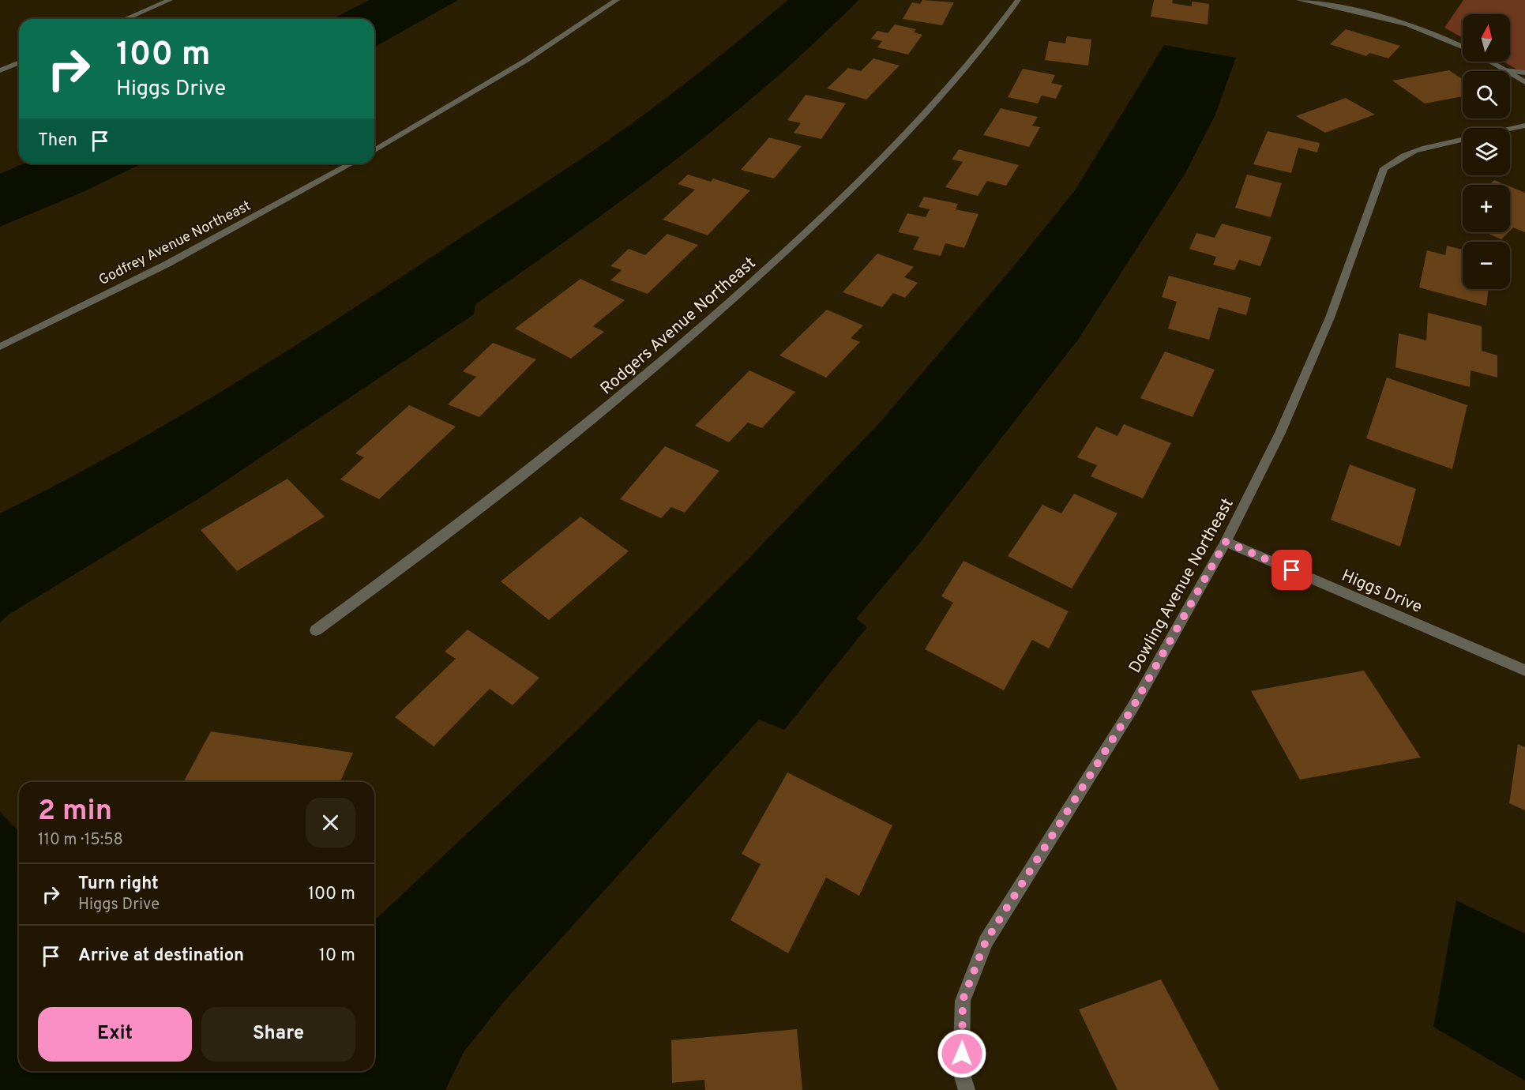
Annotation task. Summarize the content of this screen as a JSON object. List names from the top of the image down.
{
  "streets": {
    "street": [
      "Godfrey Avenue Northeast",
      "Rodgers Avenue Northeast",
      "Dowling Avenue Northeast",
      "Higgs Drive"
    ]
  },
  "crossings": [
    ["Dowling Avenue Northeast", "Higgs Drive"]
  ],
  "north": "top",
  "page": {
    "map_buttons": ["+", "−"],
    "turn": ["100 m", "Higgs Drive"],
    "then": "Then",
    "heading": ["2 min", "110 m · 15:58"],
    "list": [
      {
        "name": "Turn right",
        "note": "Higgs Drive",
        "value": "100 m"
      },
      {
        "name": "Arrive at destination",
        "value": "10 m"
      }
    ],
    "buttons": ["Exit", "Share"]
  }
}
